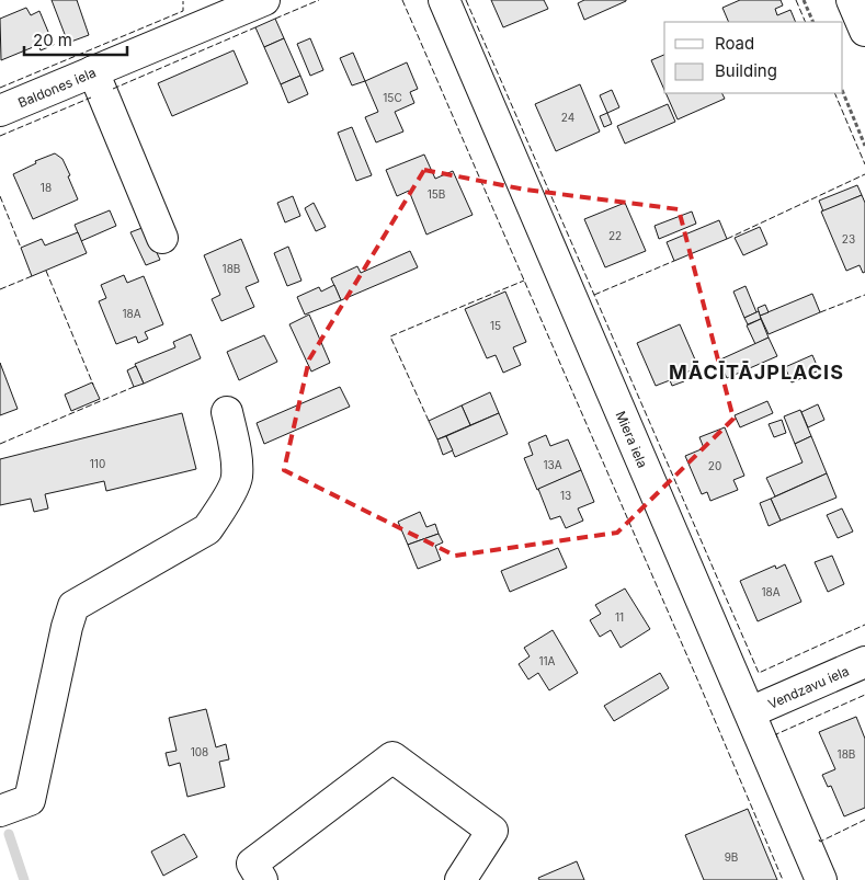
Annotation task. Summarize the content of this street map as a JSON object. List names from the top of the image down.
{
  "streets": {
    "street": ["Baldones iela", "Miera iela", "Vendzavu iela"]
  },
  "crossings": [
    ["Miera iela", "Vendzavu iela"]
  ],
  "districts": ["MĀCĪTĀJPLACIS"],
  "house_numbers": [
    "15C",
    "24",
    "18",
    "15B",
    "22",
    "23",
    "18B",
    "18A",
    "15",
    "110",
    "13A",
    "20",
    "13",
    "18A",
    "11",
    "11A",
    "108",
    "18B",
    "9B"
  ],
  "legend": ["Road", "Building"],
  "scale_bar": "20 m"
}
